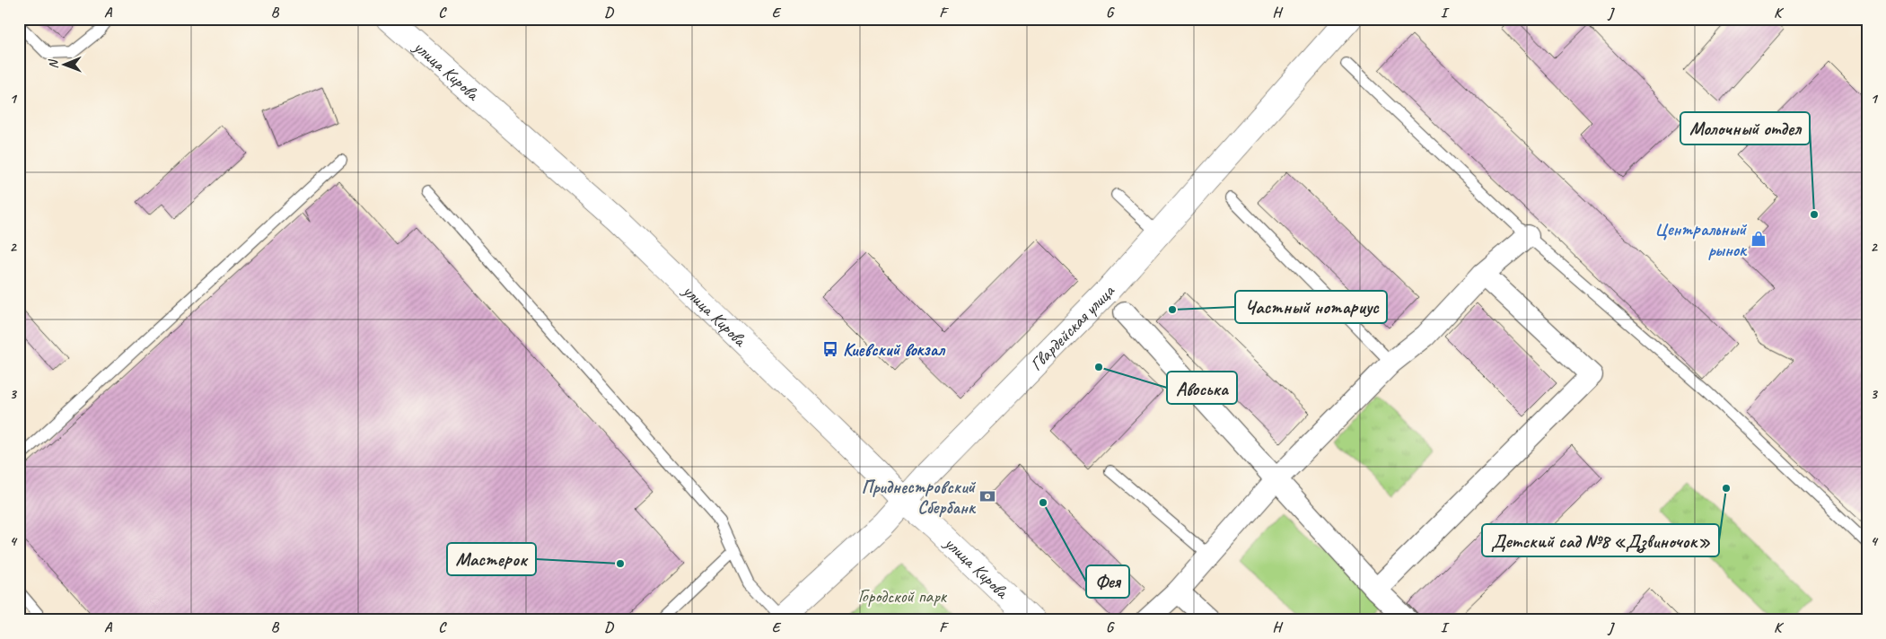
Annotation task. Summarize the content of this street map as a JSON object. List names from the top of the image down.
{
  "streets": {
    "main road": ["улица Кирова", "Гвардейская улица"]
  },
  "crossings": [
    ["улица Кирова", "Гвардейская улица"]
  ],
  "parks": ["Городской парк"],
  "places": {
    "other": [
      "Молочный отдел",
      "Частный нотариус",
      "Авоська",
      "Детский сад №8 «Дзвиночок»",
      "Фея",
      "Мастерок"
    ],
    "shop": ["Центральный рынок"],
    "bus stop": ["Киевский вокзал"],
    "bank": ["Приднестровский Сбербанк"]
  },
  "north": "left",
  "grid": {
    "columns": [
      "A",
      "B",
      "C",
      "D",
      "E",
      "F",
      "G",
      "H",
      "I",
      "J",
      "K"
    ],
    "rows": [
      "1",
      "2",
      "3",
      "4"
    ]
  }
}
